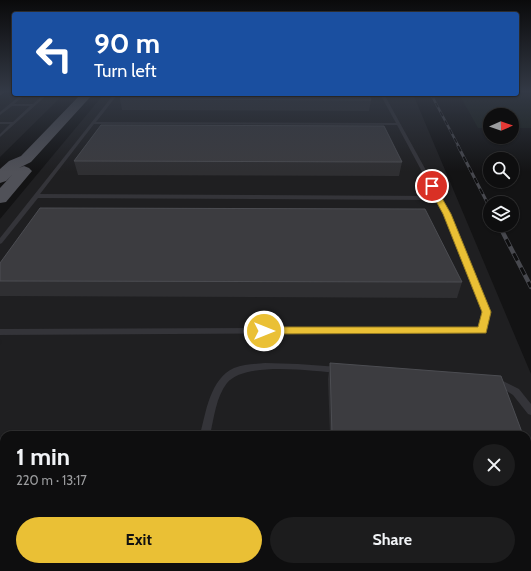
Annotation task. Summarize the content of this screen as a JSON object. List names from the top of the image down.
{
  "north": "right",
  "page": {
    "turn": ["90 m", "Turn left"],
    "heading": ["1 min", "220 m · 13:17"],
    "buttons": ["Exit", "Share"]
  }
}
